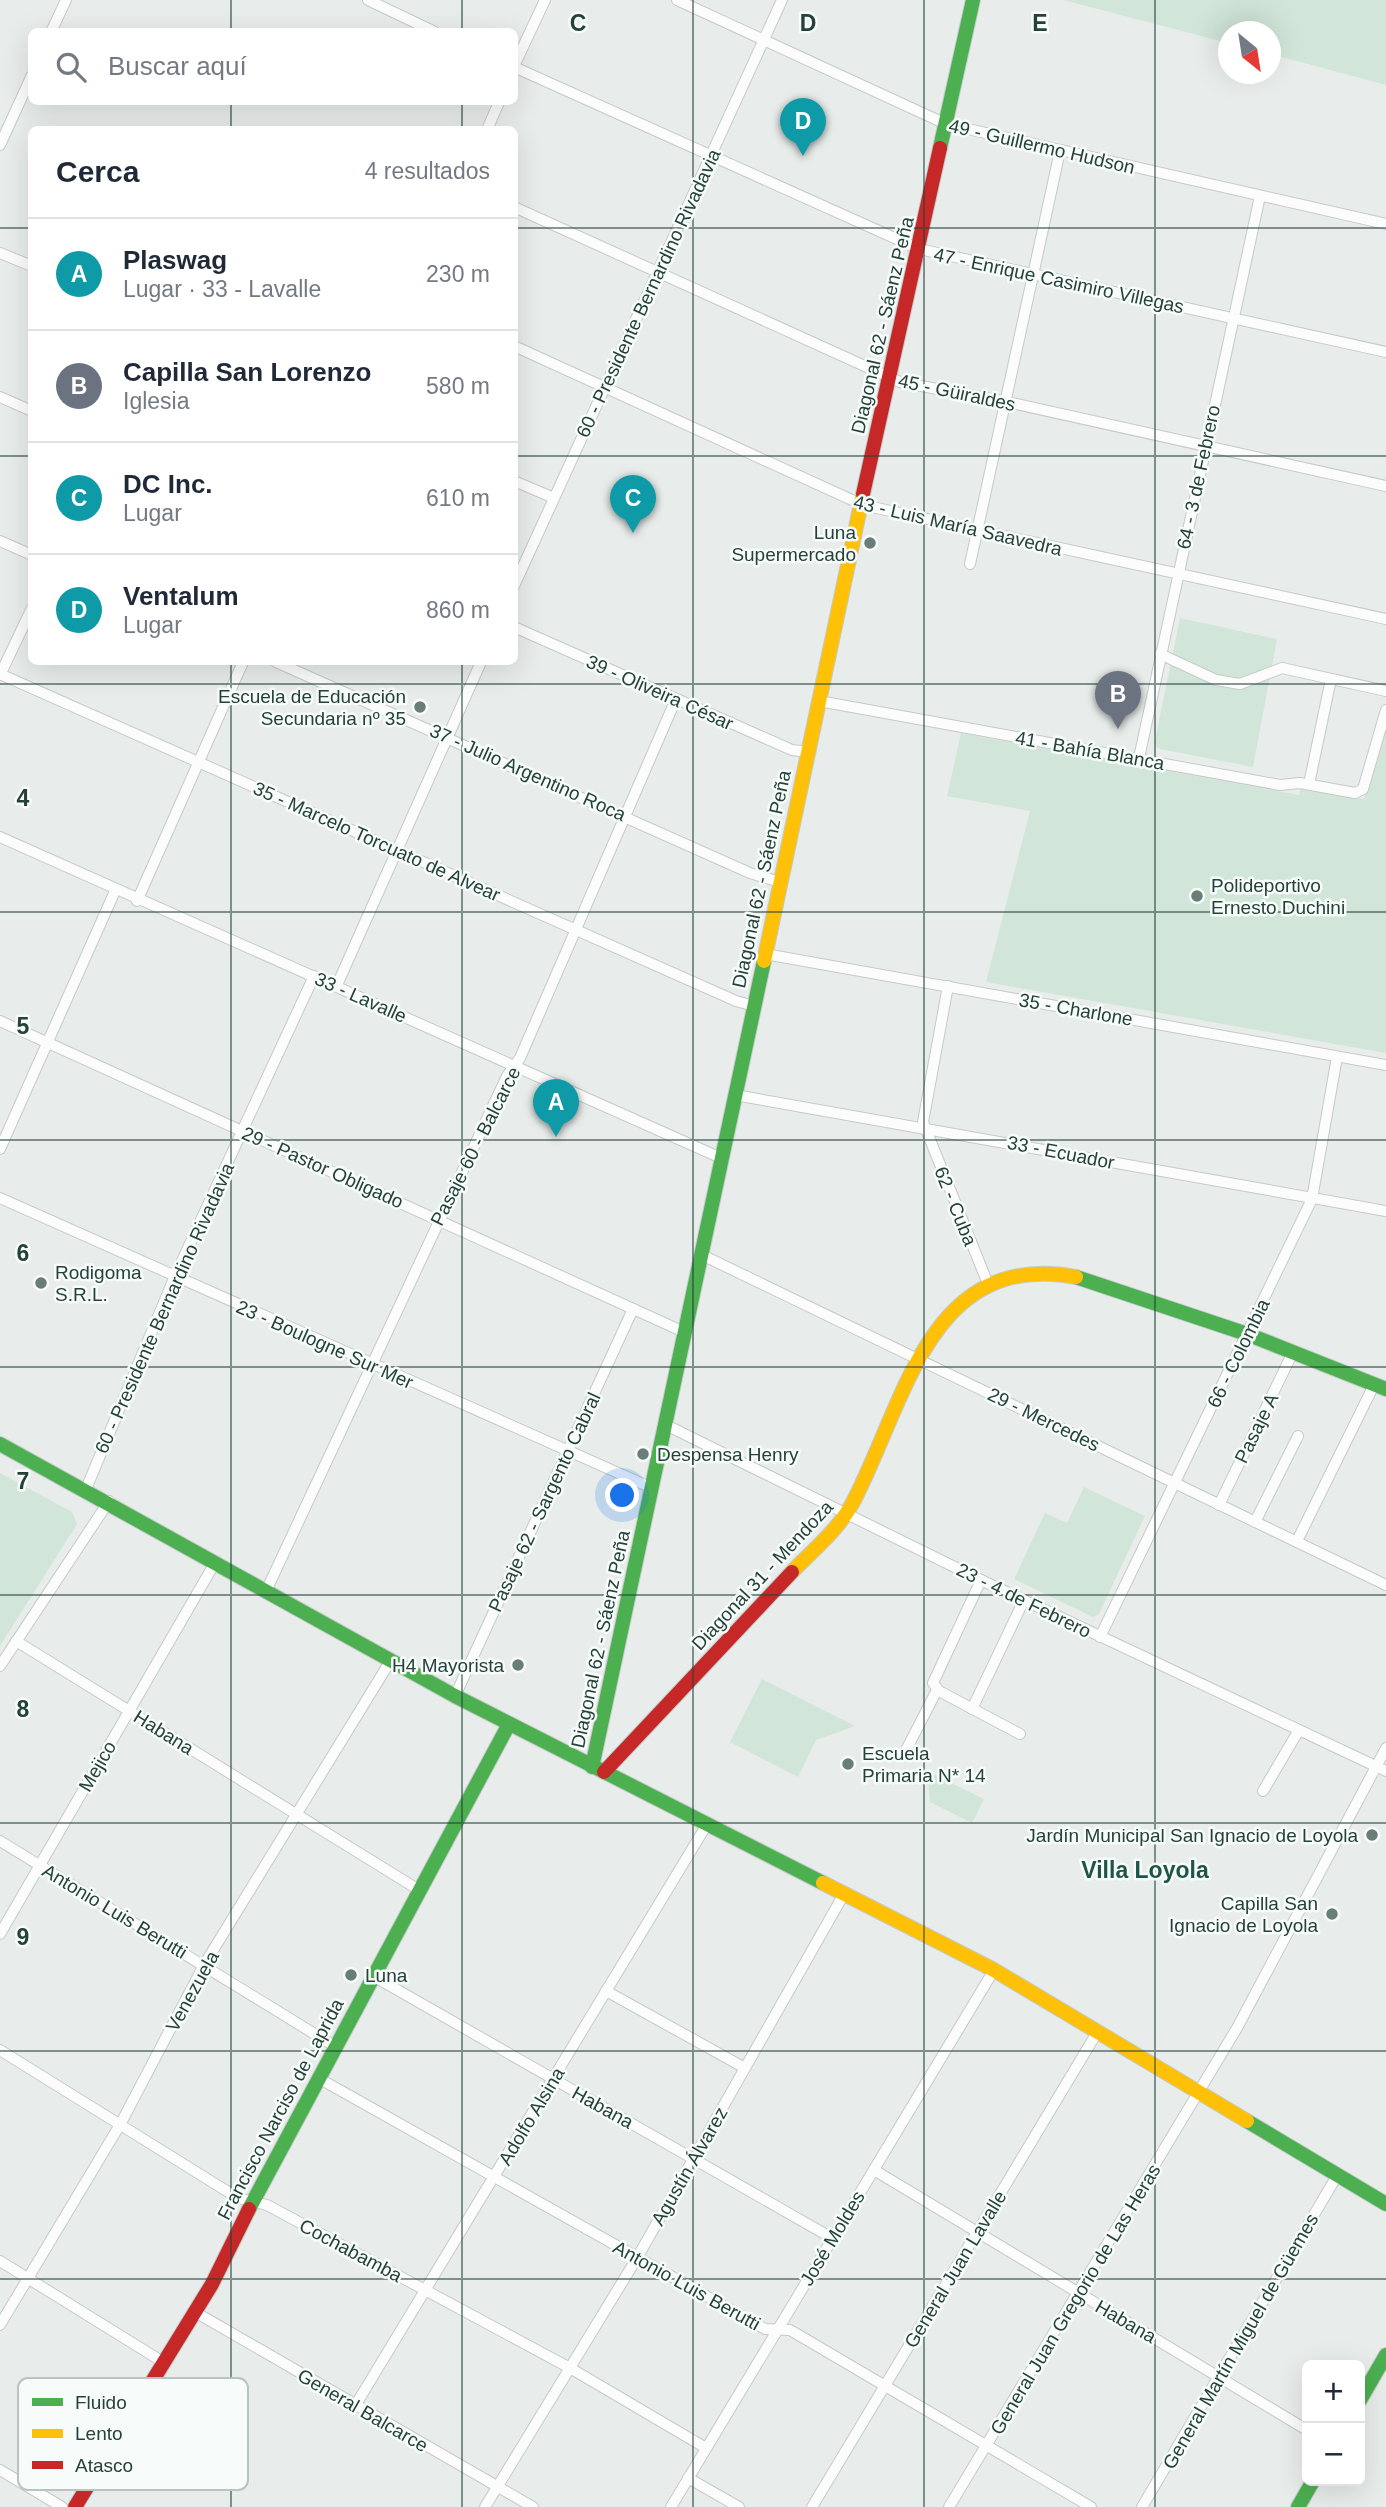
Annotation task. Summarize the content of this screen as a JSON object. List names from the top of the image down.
{
  "streets": {
    "street": [
      "49 - Guillermo Hudson",
      "47 - Enrique Casimiro Villegas",
      "60 - Presidente Bernardino Rivadavia",
      "Diagonal 62 - Sáenz Peña",
      "45 - Güiraldes",
      "64 - 3 de Febrero",
      "43 - Luis María Saavedra",
      "39 - Oliveira César",
      "41 - Bahía Blanca",
      "37 - Julio Argentino Roca",
      "35 - Marcelo Torcuato de Alvear",
      "33 - Lavalle",
      "35 - Charlone",
      "Pasaje 60 - Balcarce",
      "33 - Ecuador",
      "29 - Pastor Obligado",
      "62 - Cuba",
      "23 - Boulogne Sur Mer",
      "66 - Colombia",
      "29 - Mercedes",
      "Pasaje A",
      "Pasaje 62 - Sargento Cabral",
      "Diagonal 31 - Mendoza",
      "23 - 4 de Febrero",
      "Habana",
      "Mejico",
      "Antonio Luis Berutti",
      "Venezuela",
      "Francisco Narciso de Laprida",
      "Adolfo Alsina",
      "Agustín Álvarez",
      "José Moldes",
      "Cochabamba",
      "General Juan Lavalle",
      "General Juan Gregorio de Las Heras",
      "General Martín Miguel de Güemes",
      "General Balcarce"
    ]
  },
  "crossings": [
    ["49 - Guillermo Hudson", "60 - Presidente Bernardino Rivadavia"],
    ["49 - Guillermo Hudson", "Diagonal 62 - Sáenz Peña"],
    ["49 - Guillermo Hudson", "64 - 3 de Febrero"],
    ["47 - Enrique Casimiro Villegas", "60 - Presidente Bernardino Rivadavia"],
    ["47 - Enrique Casimiro Villegas", "Diagonal 62 - Sáenz Peña"],
    ["47 - Enrique Casimiro Villegas", "64 - 3 de Febrero"],
    ["60 - Presidente Bernardino Rivadavia", "45 - Güiraldes"],
    ["60 - Presidente Bernardino Rivadavia", "43 - Luis María Saavedra"],
    ["60 - Presidente Bernardino Rivadavia", "33 - Lavalle"],
    ["60 - Presidente Bernardino Rivadavia", "29 - Pastor Obligado"],
    ["60 - Presidente Bernardino Rivadavia", "23 - Boulogne Sur Mer"],
    ["Diagonal 62 - Sáenz Peña", "45 - Güiraldes"],
    ["Diagonal 62 - Sáenz Peña", "43 - Luis María Saavedra"],
    ["Diagonal 62 - Sáenz Peña", "39 - Oliveira César"],
    ["Diagonal 62 - Sáenz Peña", "41 - Bahía Blanca"],
    ["Diagonal 62 - Sáenz Peña", "37 - Julio Argentino Roca"],
    ["Diagonal 62 - Sáenz Peña", "35 - Marcelo Torcuato de Alvear"],
    ["Diagonal 62 - Sáenz Peña", "33 - Lavalle"],
    ["Diagonal 62 - Sáenz Peña", "35 - Charlone"],
    ["Diagonal 62 - Sáenz Peña", "33 - Ecuador"],
    ["Diagonal 62 - Sáenz Peña", "29 - Pastor Obligado"],
    ["Diagonal 62 - Sáenz Peña", "23 - Boulogne Sur Mer"],
    ["Diagonal 62 - Sáenz Peña", "29 - Mercedes"],
    ["Diagonal 62 - Sáenz Peña", "Diagonal 31 - Mendoza"],
    ["Diagonal 62 - Sáenz Peña", "23 - 4 de Febrero"],
    ["45 - Güiraldes", "64 - 3 de Febrero"],
    ["64 - 3 de Febrero", "43 - Luis María Saavedra"],
    ["64 - 3 de Febrero", "41 - Bahía Blanca"],
    ["39 - Oliveira César", "Pasaje 60 - Balcarce"],
    ["37 - Julio Argentino Roca", "Pasaje 60 - Balcarce"],
    ["35 - Marcelo Torcuato de Alvear", "Pasaje 60 - Balcarce"],
    ["33 - Lavalle", "Pasaje 60 - Balcarce"],
    ["35 - Charlone", "66 - Colombia"],
    ["Pasaje 60 - Balcarce", "29 - Pastor Obligado"],
    ["Pasaje 60 - Balcarce", "23 - Boulogne Sur Mer"],
    ["33 - Ecuador", "62 - Cuba"],
    ["33 - Ecuador", "66 - Colombia"],
    ["29 - Pastor Obligado", "Pasaje 62 - Sargento Cabral"],
    ["62 - Cuba", "Diagonal 31 - Mendoza"],
    ["23 - Boulogne Sur Mer", "Pasaje 62 - Sargento Cabral"],
    ["66 - Colombia", "29 - Mercedes"],
    ["66 - Colombia", "Diagonal 31 - Mendoza"],
    ["66 - Colombia", "23 - 4 de Febrero"],
    ["29 - Mercedes", "Pasaje A"],
    ["29 - Mercedes", "Diagonal 31 - Mendoza"],
    ["Pasaje A", "Diagonal 31 - Mendoza"],
    ["Diagonal 31 - Mendoza", "23 - 4 de Febrero"],
    ["23 - 4 de Febrero", "General Juan Gregorio de Las Heras"],
    ["Habana", "Mejico"],
    ["Habana", "Venezuela"],
    ["Habana", "Francisco Narciso de Laprida"],
    ["Habana", "Adolfo Alsina"],
    ["Habana", "Agustín Álvarez"],
    ["Habana", "José Moldes"],
    ["Habana", "General Juan Lavalle"],
    ["Habana", "General Juan Gregorio de Las Heras"],
    ["Habana", "General Martín Miguel de Güemes"],
    ["Mejico", "Antonio Luis Berutti"],
    ["Antonio Luis Berutti", "Venezuela"],
    ["Antonio Luis Berutti", "Francisco Narciso de Laprida"],
    ["Antonio Luis Berutti", "Adolfo Alsina"],
    ["Antonio Luis Berutti", "Agustín Álvarez"],
    ["Antonio Luis Berutti", "José Moldes"],
    ["Antonio Luis Berutti", "General Juan Lavalle"],
    ["Antonio Luis Berutti", "General Juan Gregorio de Las Heras"],
    ["Venezuela", "Cochabamba"],
    ["Francisco Narciso de Laprida", "Cochabamba"],
    ["Francisco Narciso de Laprida", "General Balcarce"],
    ["Adolfo Alsina", "Cochabamba"],
    ["Adolfo Alsina", "General Balcarce"],
    ["Agustín Álvarez", "Cochabamba"],
    ["Agustín Álvarez", "General Balcarce"],
    ["José Moldes", "Cochabamba"]
  ],
  "districts": ["Villa Loyola"],
  "places": [
    "Luna Supermercado",
    "Escuela de Educación Secundaria nº 35",
    "Polideportivo Ernesto Duchini",
    "Rodigoma S.R.L.",
    "Despensa Henry",
    "H4 Mayorista",
    "Escuela Primaria N* 14",
    "Jardín Municipal San Ignacio de Loyola",
    "Capilla San Ignacio de Loyola",
    "Luna"
  ],
  "legend": ["Fluido", "Lento", "Atasco"],
  "north": "bottom right",
  "page": {
    "search": "Buscar aquí",
    "pins": [
      "D",
      "C",
      "B",
      "A"
    ],
    "heading": ["Cerca", "4 resultados"],
    "list": [
      {
        "mark": "A",
        "name": "Plaswag",
        "note": "Lugar · 33 - Lavalle",
        "value": "230 m"
      },
      {
        "mark": "B",
        "name": "Capilla San Lorenzo",
        "note": "Iglesia",
        "value": "580 m"
      },
      {
        "mark": "C",
        "name": "DC Inc.",
        "note": "Lugar",
        "value": "610 m"
      },
      {
        "mark": "D",
        "name": "Ventalum",
        "note": "Lugar",
        "value": "860 m"
      }
    ],
    "map_buttons": ["+", "−"]
  },
  "grid": {
    "columns": ["C", "D", "E"],
    "rows": [
      "4",
      "5",
      "6",
      "7",
      "8",
      "9"
    ]
  }
}
